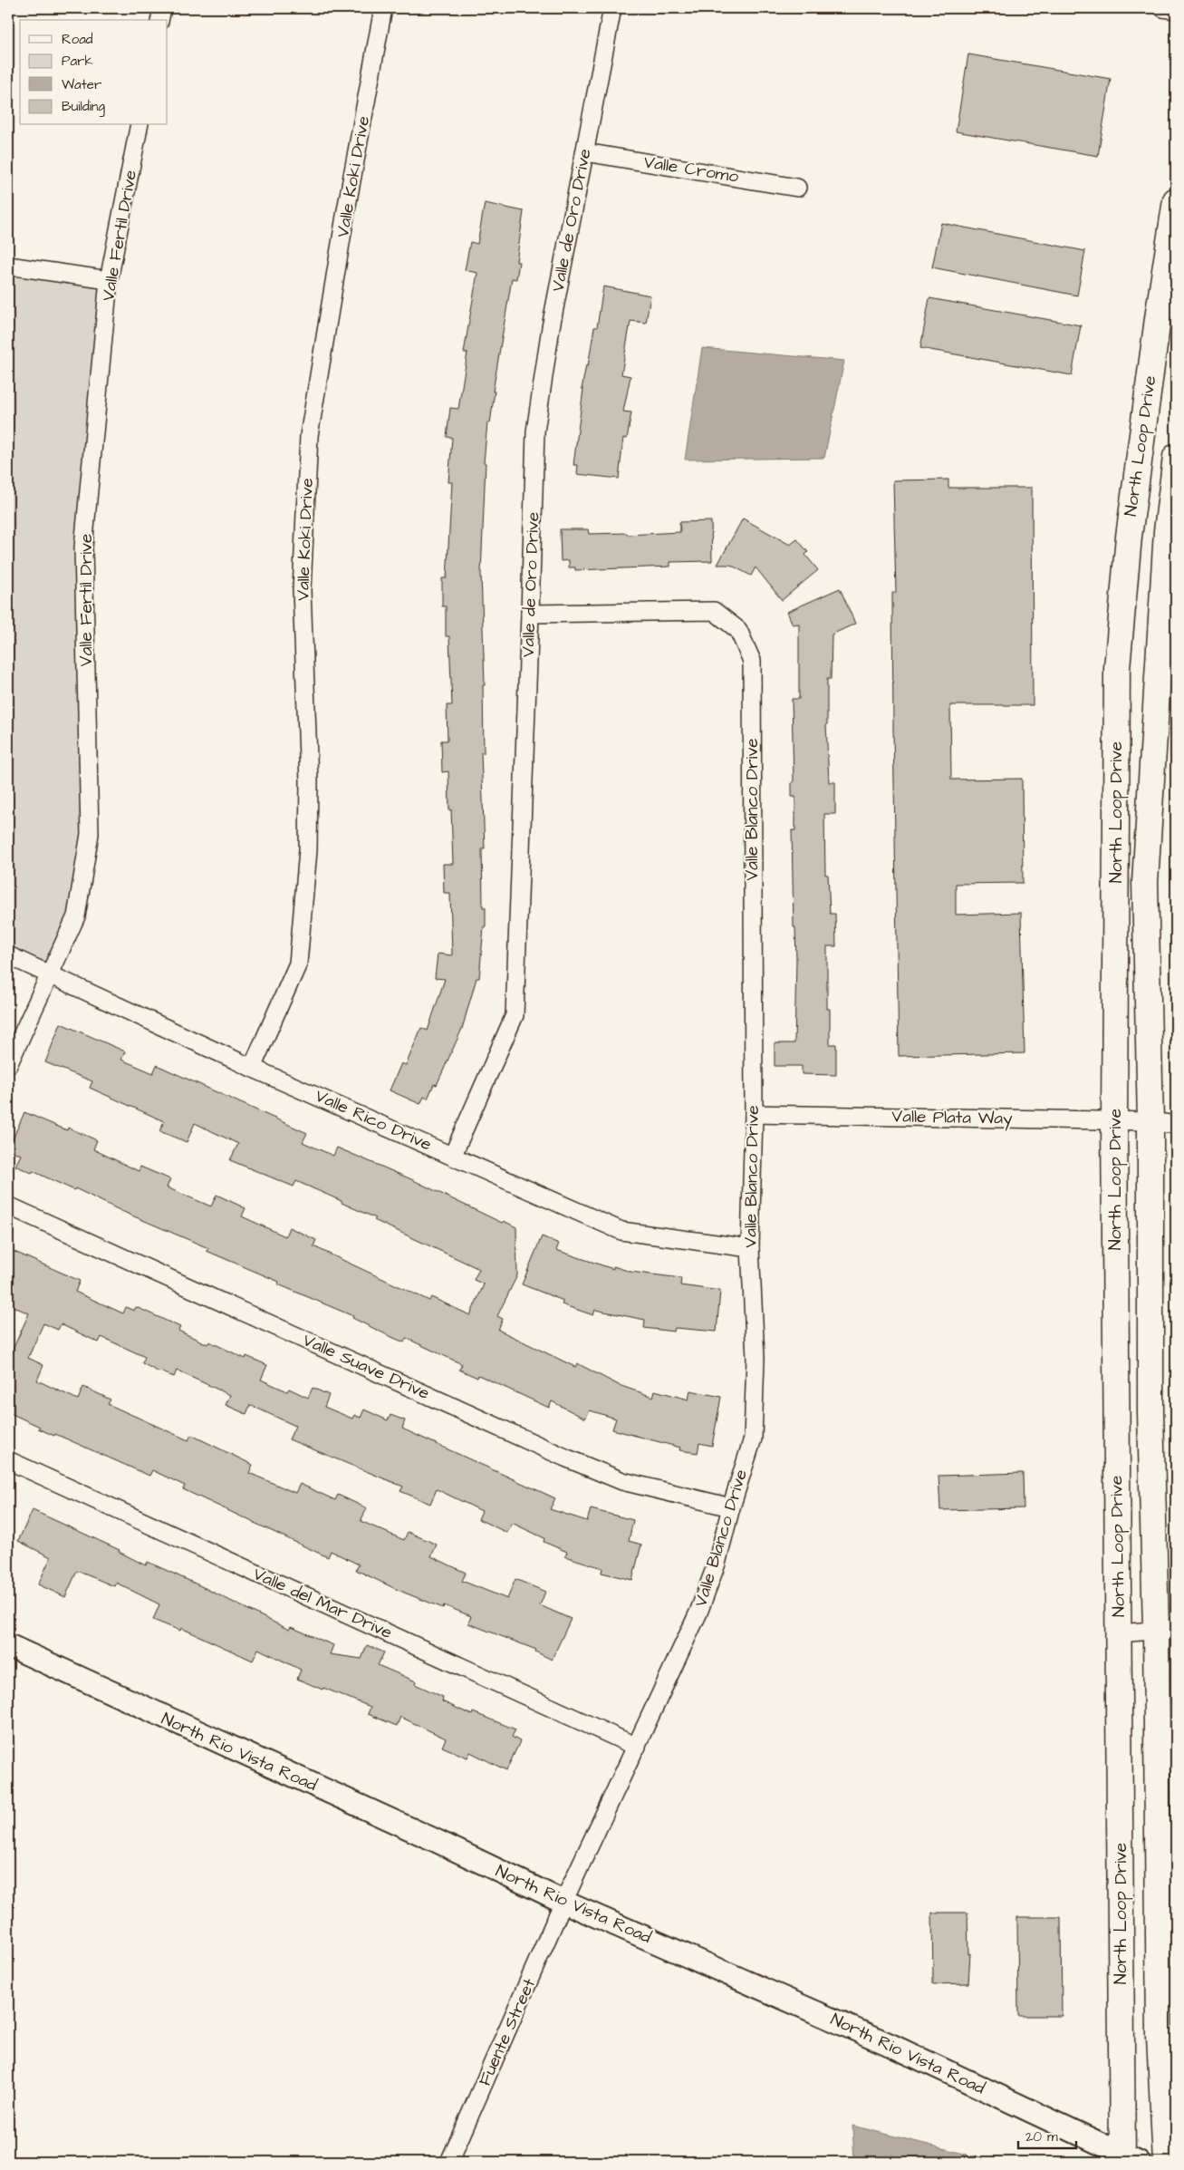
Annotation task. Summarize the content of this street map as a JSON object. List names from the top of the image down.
{
  "streets": {
    "main road": ["North Loop Drive"],
    "street": [
      "Valle Cromo",
      "Valle Koki Drive",
      "Valle de Oro Drive",
      "Valle Fertil Drive",
      "Valle Blanco Drive",
      "Valle Plata Way",
      "Valle Rico Drive",
      "Valle Suave Drive",
      "Valle del Mar Drive",
      "North Rio Vista Road",
      "Fuente Street"
    ]
  },
  "crossings": [
    ["Valle Cromo", "Valle de Oro Drive"],
    ["Valle Koki Drive", "Valle Rico Drive"],
    ["Valle de Oro Drive", "Valle Blanco Drive"],
    ["Valle de Oro Drive", "Valle Rico Drive"],
    ["Valle Fertil Drive", "Valle Rico Drive"],
    ["North Loop Drive", "Valle Plata Way"],
    ["North Loop Drive", "North Rio Vista Road"],
    ["Valle Blanco Drive", "Valle Plata Way"],
    ["Valle Blanco Drive", "Valle Rico Drive"],
    ["Valle Blanco Drive", "Valle Suave Drive"],
    ["Valle Blanco Drive", "Valle del Mar Drive"],
    ["Valle Blanco Drive", "North Rio Vista Road"],
    ["Valle Blanco Drive", "Fuente Street"],
    ["North Rio Vista Road", "Fuente Street"]
  ],
  "legend": [
    "Road",
    "Park",
    "Water",
    "Building"
  ],
  "scale_bar": "20 m"
}
